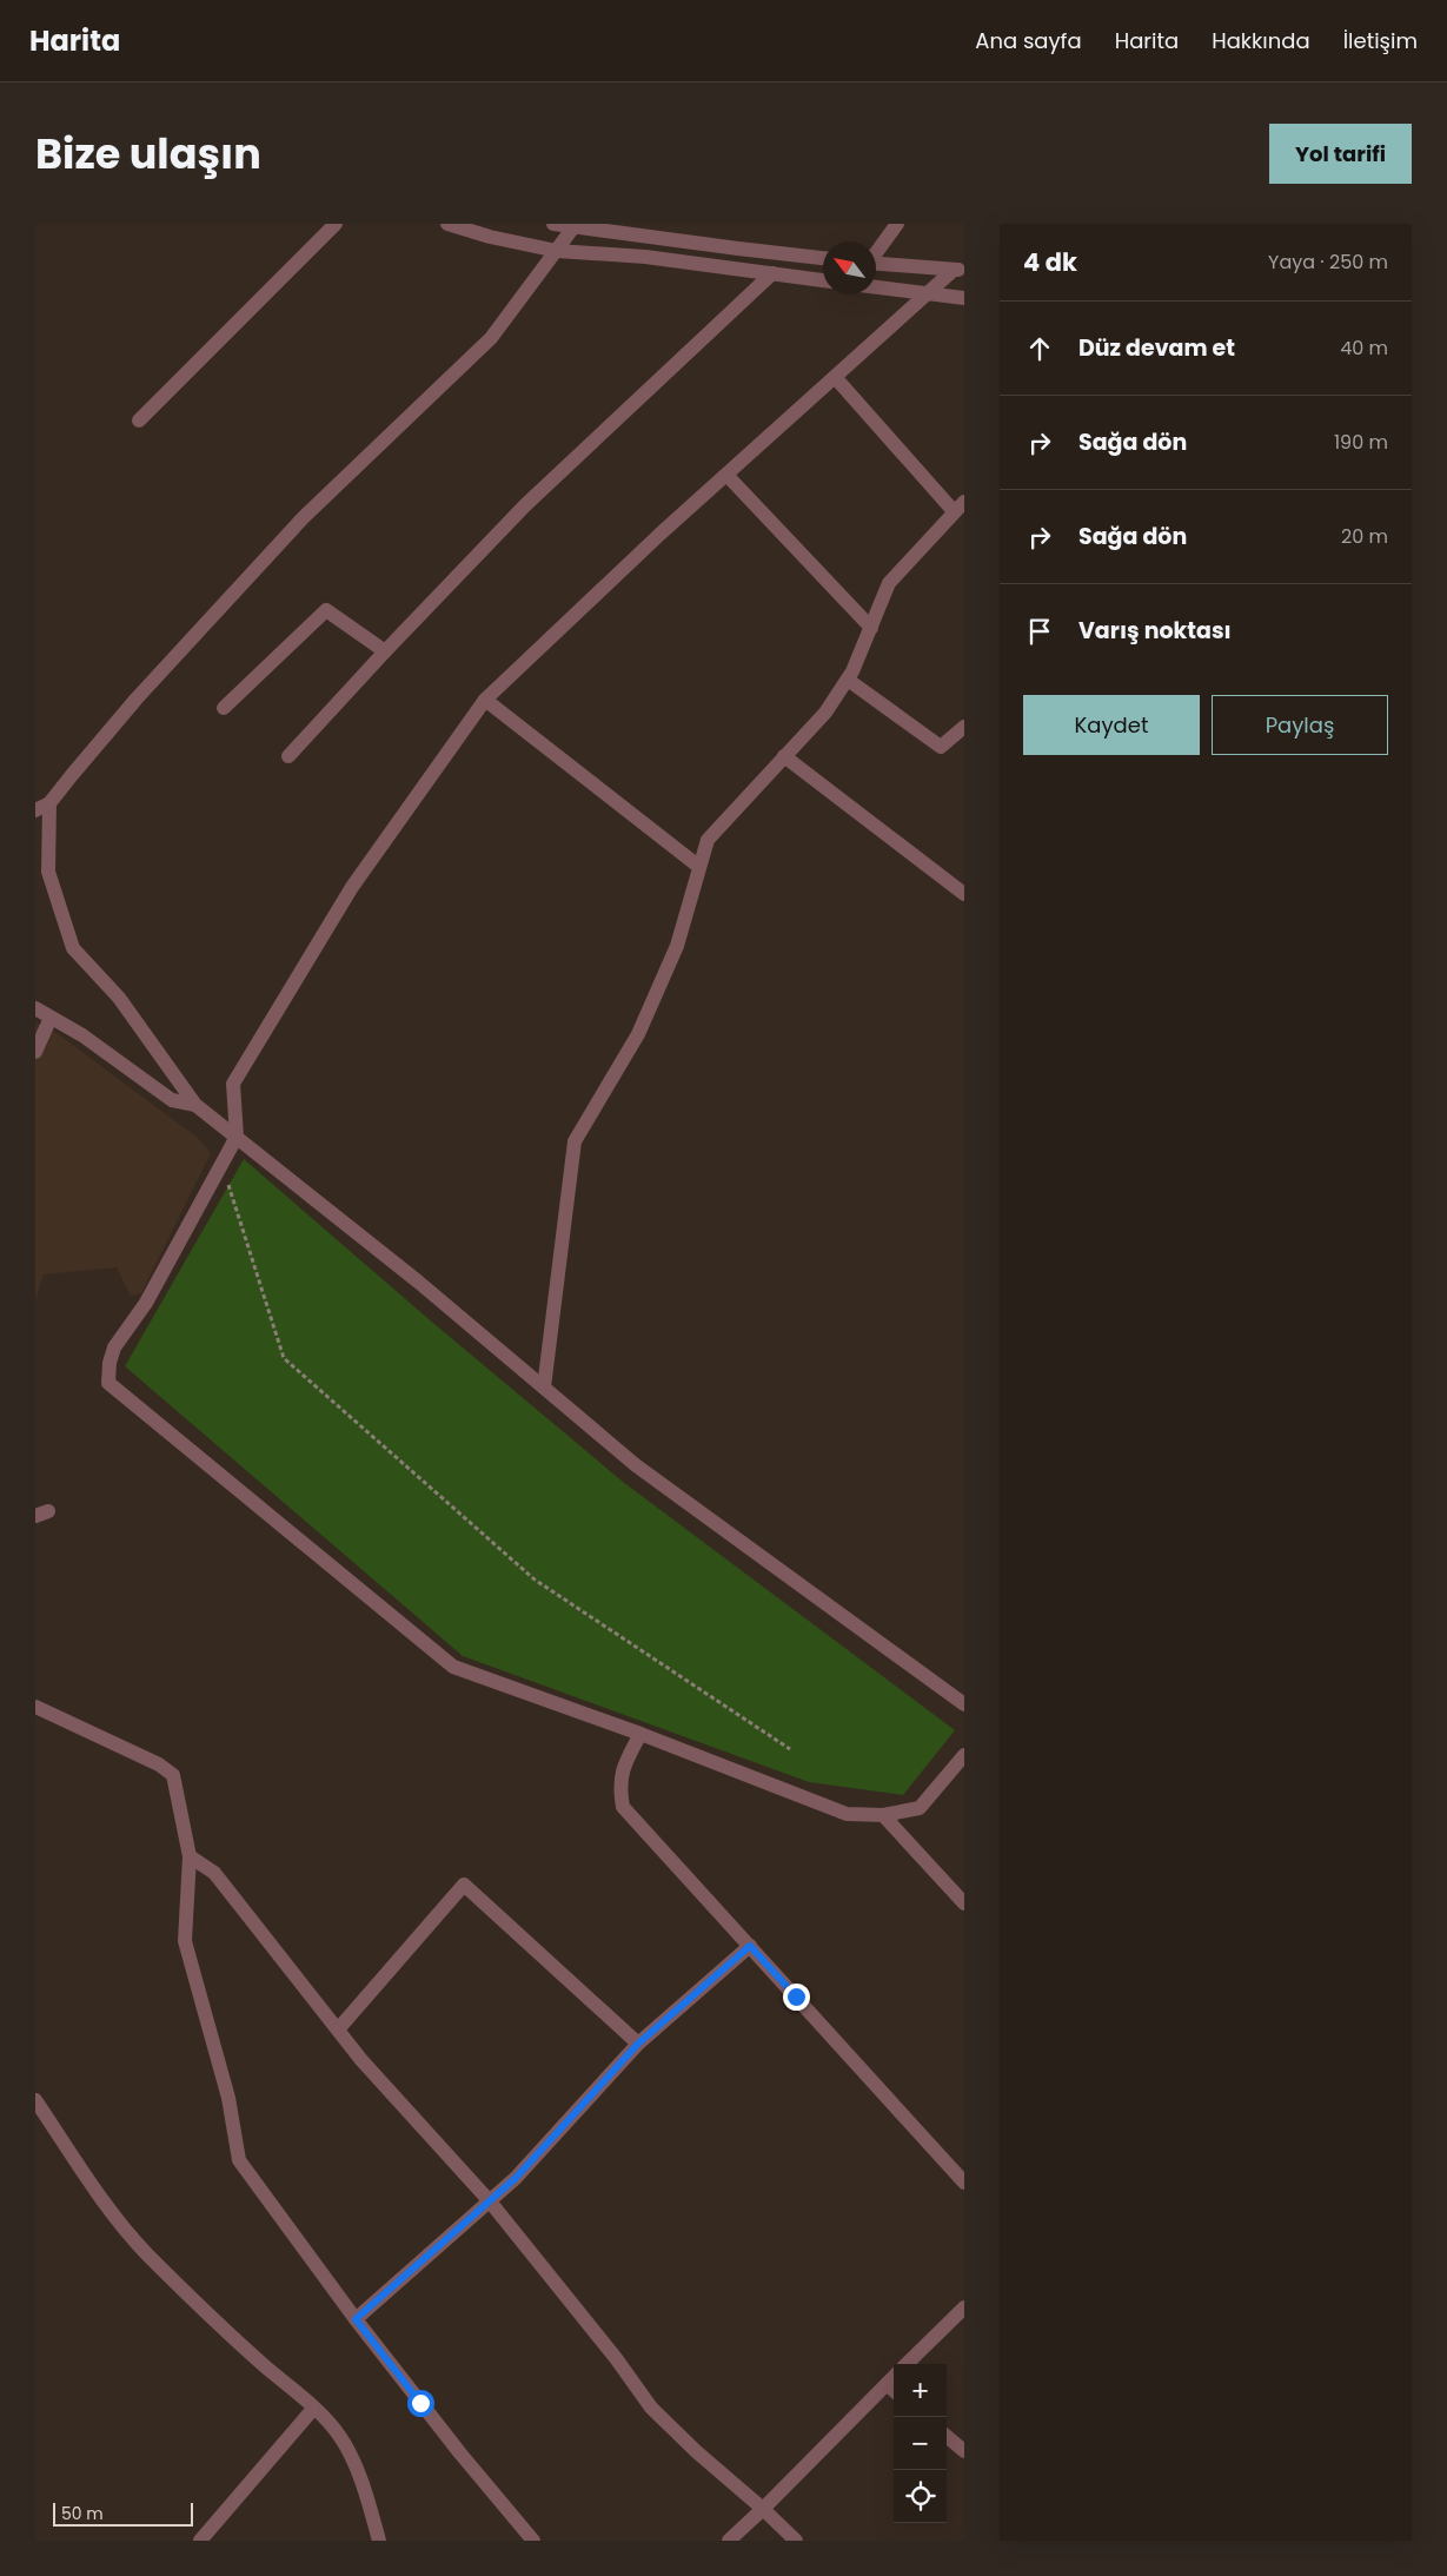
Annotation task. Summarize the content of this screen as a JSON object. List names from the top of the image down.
{
  "scale_bar": "50 m",
  "north": "top left",
  "page": {
    "header": "Harita",
    "nav": [
      "Ana sayfa",
      "Harita",
      "Hakkında",
      "İletişim"
    ],
    "title": "Bize ulaşın",
    "buttons": [
      "Yol tarifi",
      ["Kaydet", "Paylaş"]
    ],
    "heading": ["4 dk", "Yaya · 250 m"],
    "list": [
      ["Düz devam et", "40 m"],
      ["Sağa dön", "190 m"],
      ["Sağa dön", "20 m"],
      "Varış noktası"
    ],
    "map_buttons": ["+", "−"],
    "scale": "50 m"
  }
}
